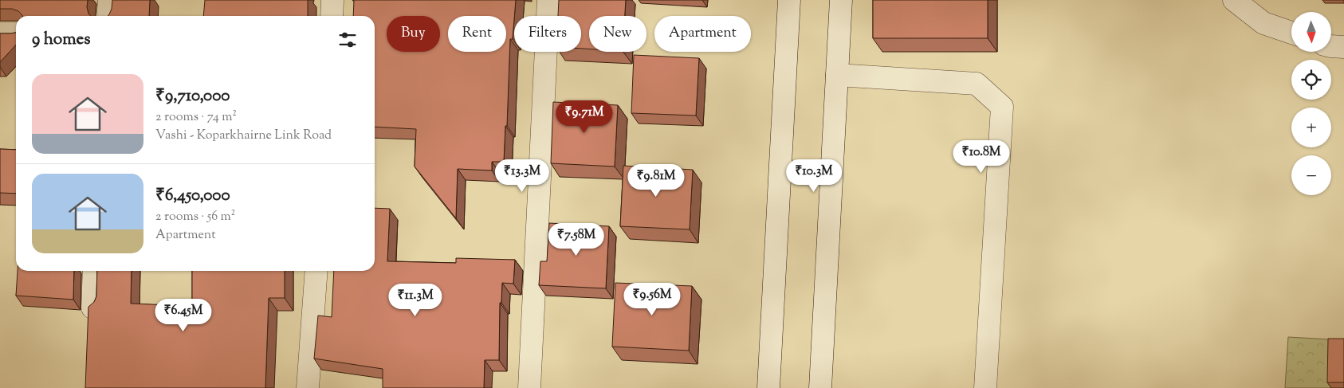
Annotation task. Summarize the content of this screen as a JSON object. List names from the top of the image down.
{
  "north": "bottom",
  "page": {
    "map_buttons": ["+", "−"],
    "chip": [
      "Buy",
      "Rent",
      "Filters",
      "New",
      "Apartment"
    ],
    "heading": "9 homes",
    "list": [
      {
        "name": "₹9,710,000",
        "note": "2 rooms · 74 m² · Vashi - Koparkhairne Link Road"
      },
      {
        "name": "₹6,450,000",
        "note": "2 rooms · 56 m² · Apartment"
      }
    ],
    "price": [
      "₹9.71M",
      "₹10.8M",
      "₹13.3M",
      "₹10.3M",
      "₹9.81M",
      "₹7.58M",
      "₹9.56M",
      "₹11.3M",
      "₹6.45M"
    ]
  }
}
